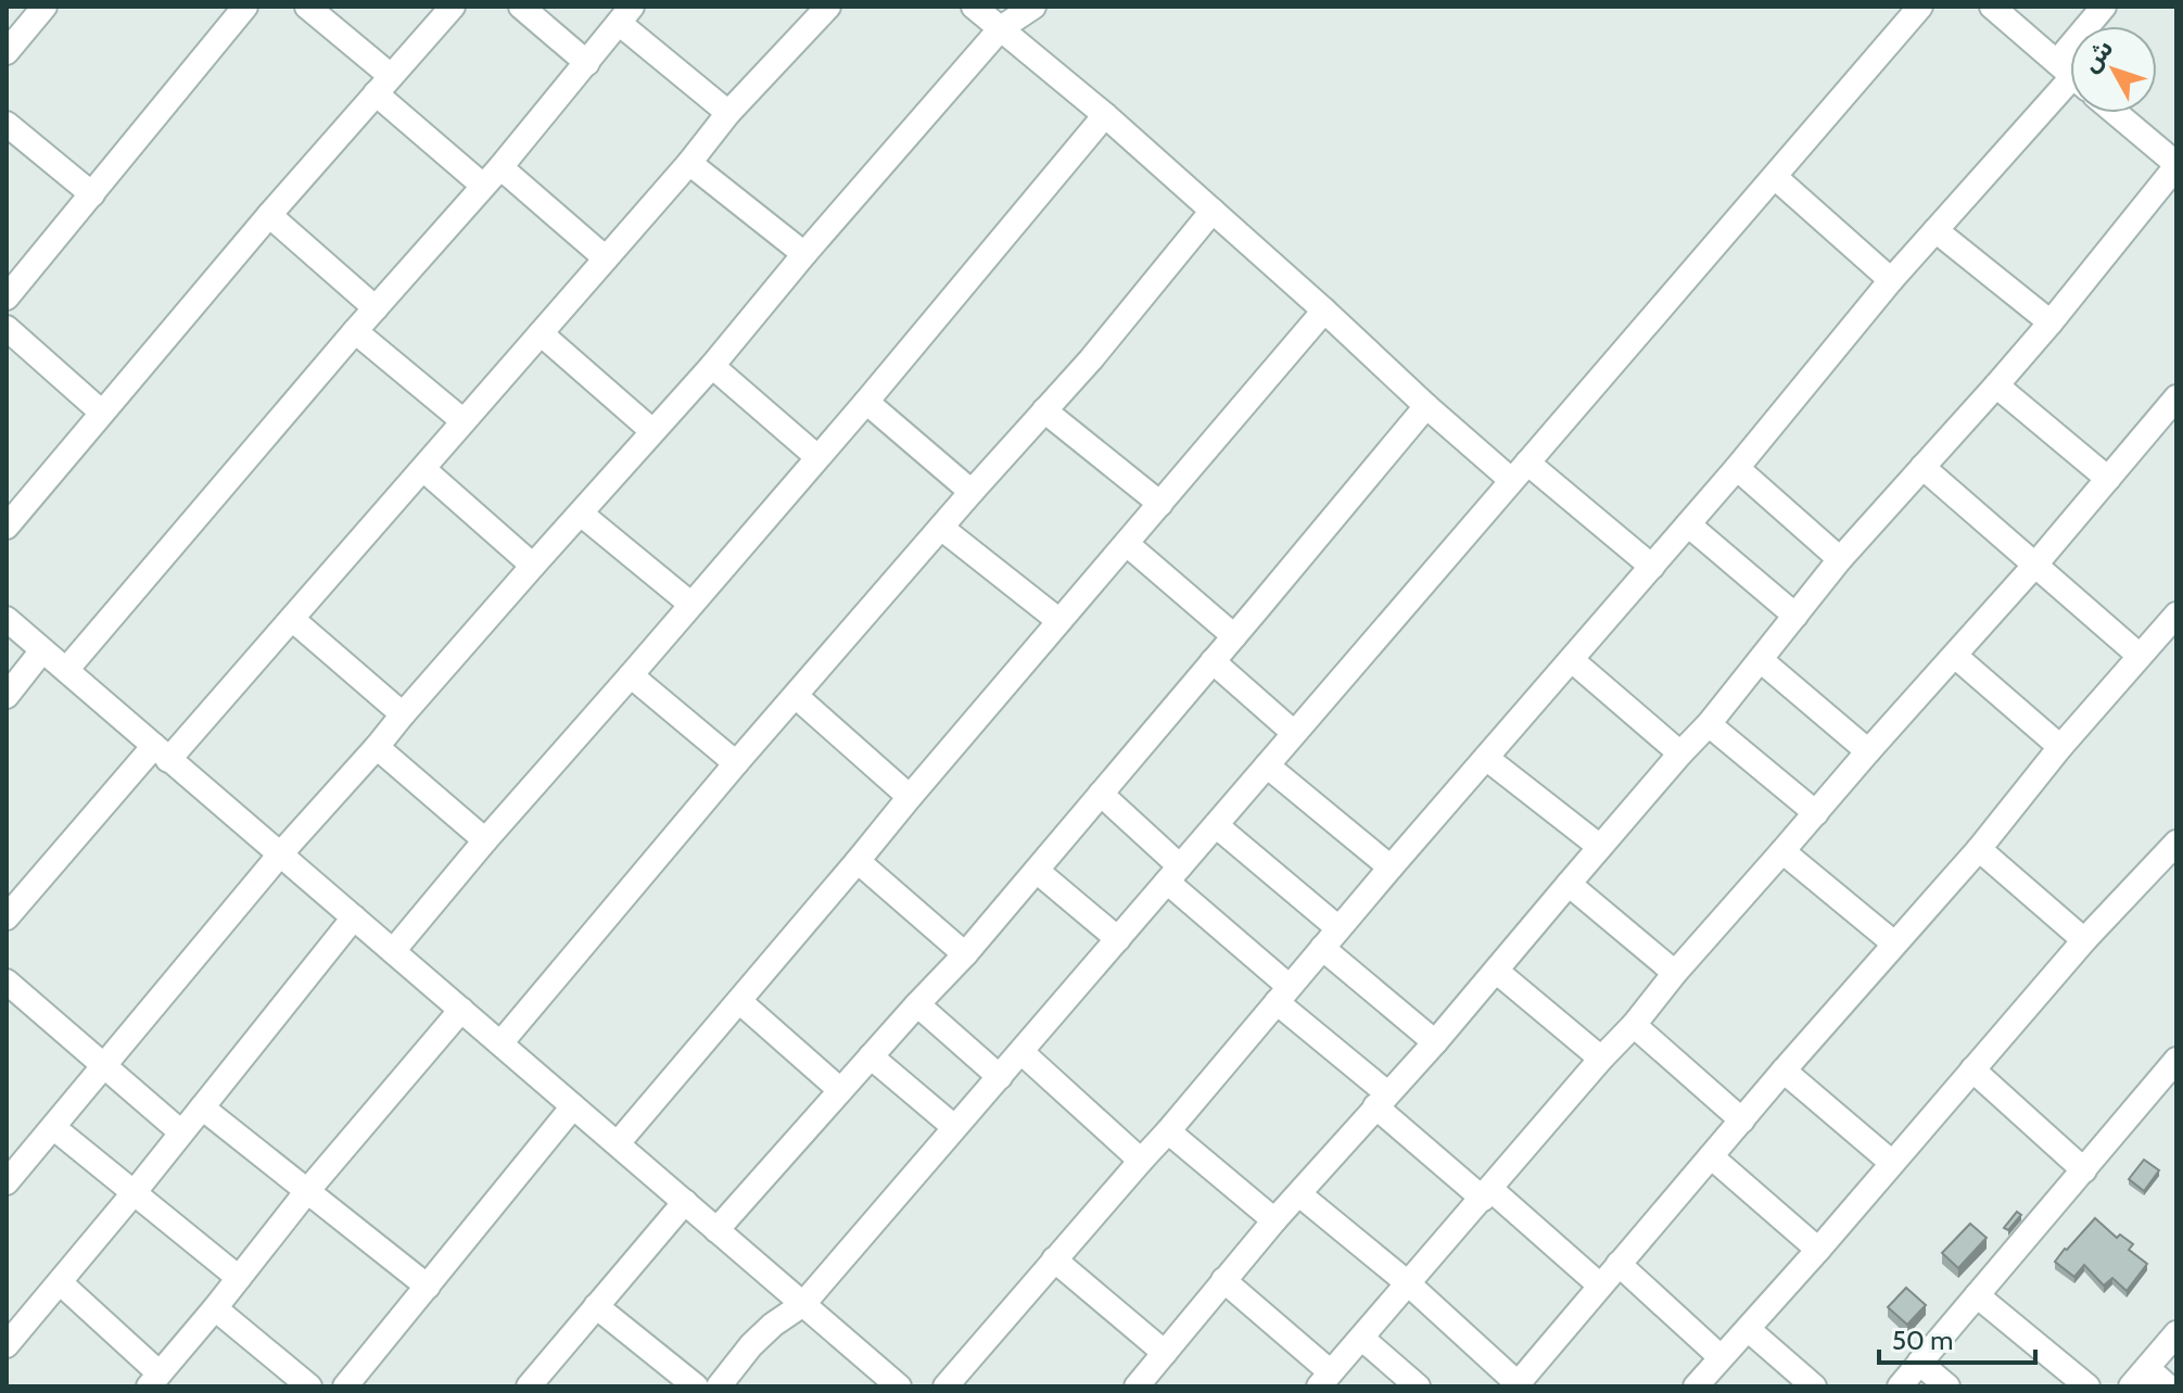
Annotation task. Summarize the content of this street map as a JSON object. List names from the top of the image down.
{
  "scale_bar": "50 m",
  "north": "top left"
}
